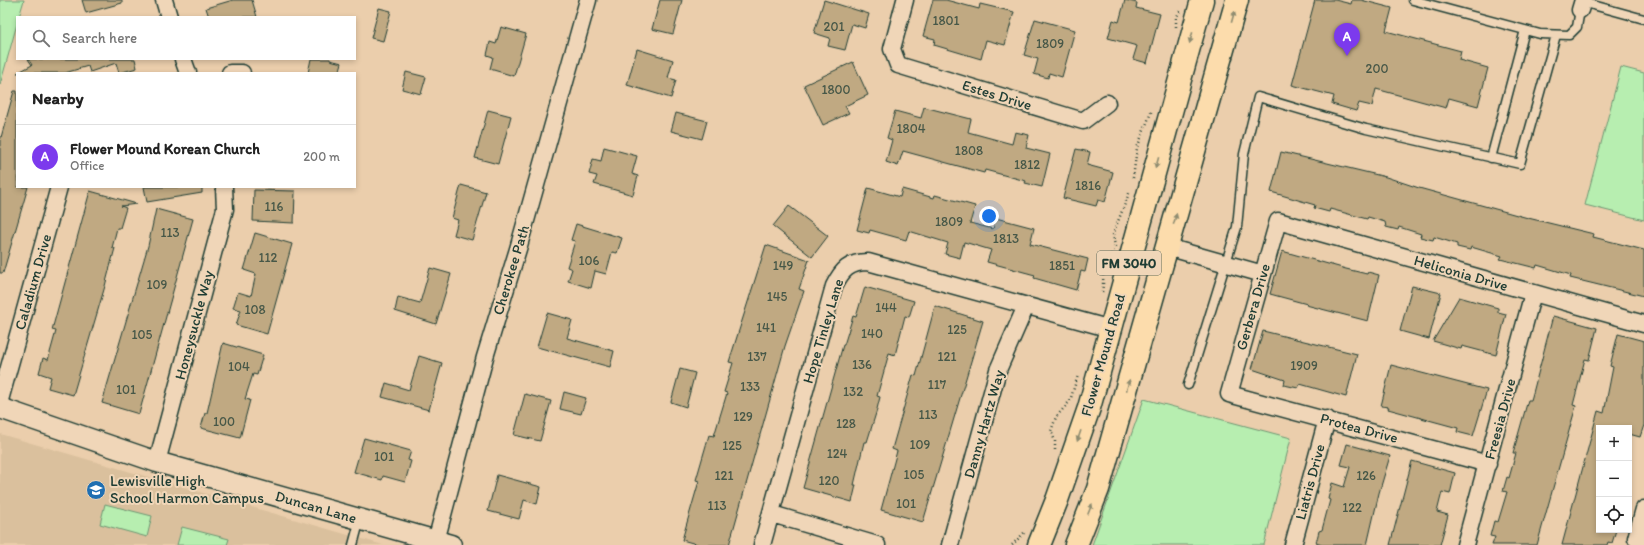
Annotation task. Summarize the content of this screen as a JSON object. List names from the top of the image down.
{
  "streets": {
    "main road": ["FM 3040", "Flower Mound Road"],
    "street": [
      "Estes Drive",
      "Cherokee Path",
      "Heliconia Drive",
      "Caladium Drive",
      "Gerbera Drive",
      "Honeysuckle Way",
      "Hope Tinley Lane",
      "Freesia Drive",
      "Danny Hartz Way",
      "Protea Drive",
      "Liatris Drive",
      "Duncan Lane"
    ]
  },
  "crossings": [
    ["Cherokee Path", "Duncan Lane"],
    ["Heliconia Drive", "Gerbera Drive"],
    ["Heliconia Drive", "Freesia Drive"],
    ["Gerbera Drive", "Protea Drive"],
    ["Honeysuckle Way", "Duncan Lane"],
    ["Hope Tinley Lane", "Flower Mound Road"],
    ["Hope Tinley Lane", "Danny Hartz Way"],
    ["Freesia Drive", "Protea Drive"],
    ["Protea Drive", "Liatris Drive"]
  ],
  "places": {
    "school or university": ["Lewisville High School Harmon Campus"]
  },
  "house_numbers": [
    "1801",
    "201",
    "1809",
    "200",
    "1800",
    "1804",
    "1808",
    "1812",
    "1816",
    "116",
    "1809",
    "113",
    "1813",
    "112",
    "106",
    "149",
    "1851",
    "109",
    "145",
    "144",
    "108",
    "141",
    "125",
    "140",
    "105",
    "137",
    "121",
    "136",
    "1909",
    "104",
    "117",
    "133",
    "101",
    "132",
    "113",
    "129",
    "100",
    "128",
    "109",
    "125",
    "124",
    "101",
    "105",
    "121",
    "126",
    "120",
    "101",
    "113",
    "122"
  ],
  "page": {
    "search": "Search here",
    "pins": "A",
    "heading": "Nearby",
    "list": [
      {
        "mark": "A",
        "name": "Flower Mound Korean Church",
        "note": "Office",
        "value": "200 m"
      }
    ],
    "map_buttons": ["+", "−"]
  }
}
